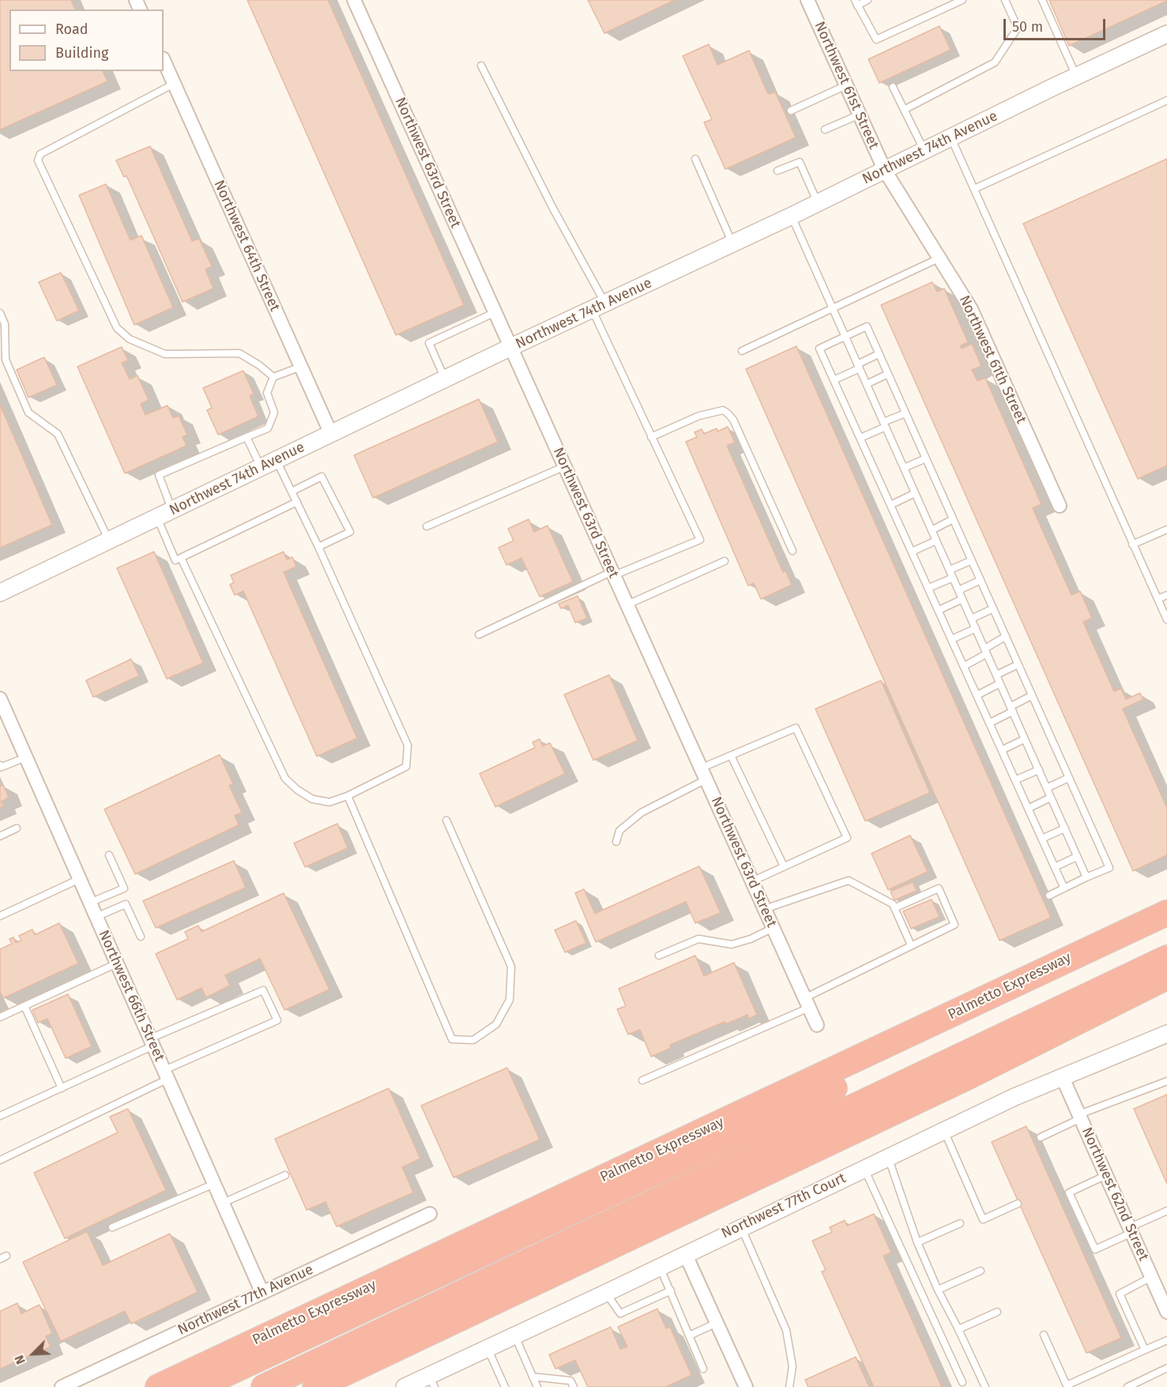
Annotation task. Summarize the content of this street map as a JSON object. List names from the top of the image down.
{
  "streets": {
    "highway": ["Palmetto Expressway"],
    "street": [
      "Northwest 61st Street",
      "Northwest 74th Avenue",
      "Northwest 63rd Street",
      "Northwest 64th Street",
      "Northwest 61th Street",
      "Northwest 66th Street",
      "Northwest 62nd Street",
      "Northwest 77th Court",
      "Northwest 77th Avenue"
    ]
  },
  "crossings": [
    ["Northwest 61st Street", "Northwest 74th Avenue"],
    ["Northwest 61st Street", "Northwest 61th Street"],
    ["Northwest 74th Avenue", "Northwest 63rd Street"],
    ["Northwest 74th Avenue", "Northwest 64th Street"],
    ["Northwest 74th Avenue", "Northwest 61th Street"],
    ["Northwest 66th Street", "Northwest 77th Avenue"],
    ["Northwest 62nd Street", "Northwest 77th Court"]
  ],
  "legend": ["Road", "Building"],
  "scale_bar": "50 m",
  "north": "bottom left"
}
